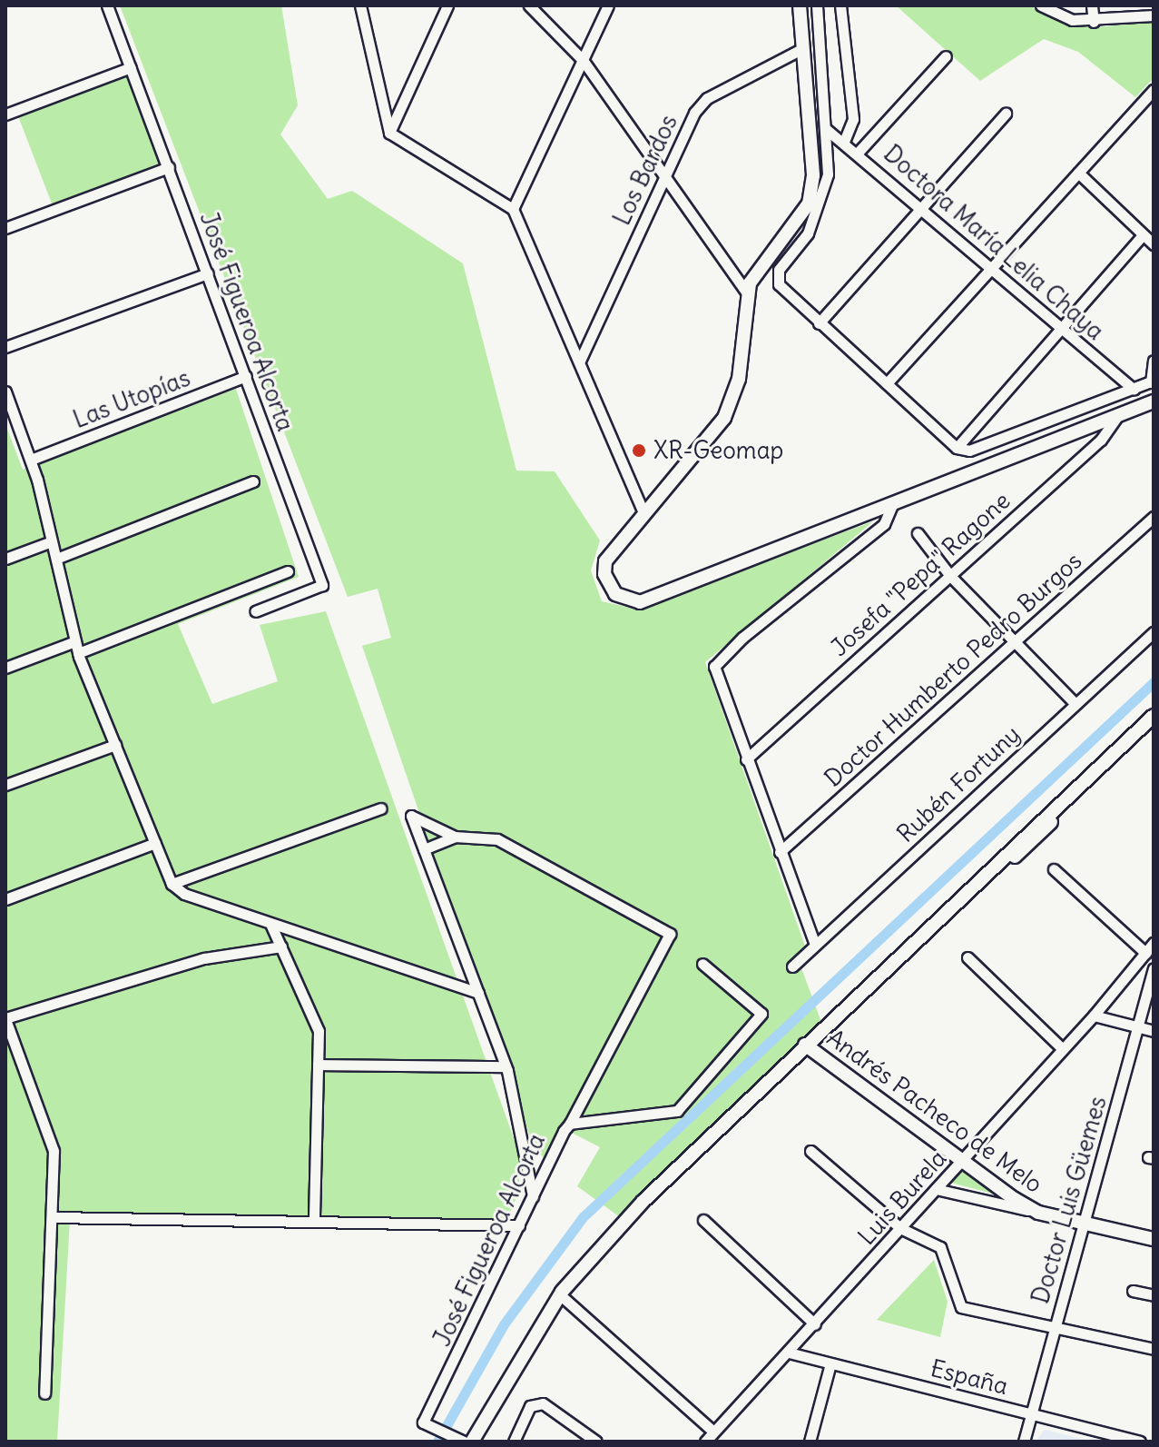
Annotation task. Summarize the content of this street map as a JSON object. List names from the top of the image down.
{
  "streets": {
    "main road": ["Andrés Pacheco de Melo"],
    "street": [
      "Los Bardos",
      "Doctora María Lelia Chaya",
      "José Figueroa Alcorta",
      "Las Utopías",
      "Josefa \"Pepa\" Ragone",
      "Doctor Humberto Pedro Burgos",
      "Rubén Fortuny",
      "Luis Burela",
      "Doctor Luis Güemes",
      "España"
    ]
  },
  "crossings": [
    ["José Figueroa Alcorta", "Las Utopías"],
    ["Andrés Pacheco de Melo", "Luis Burela"],
    ["Luis Burela", "España"],
    ["Doctor Luis Güemes", "España"]
  ],
  "places": ["XR-Geomap"]
}
